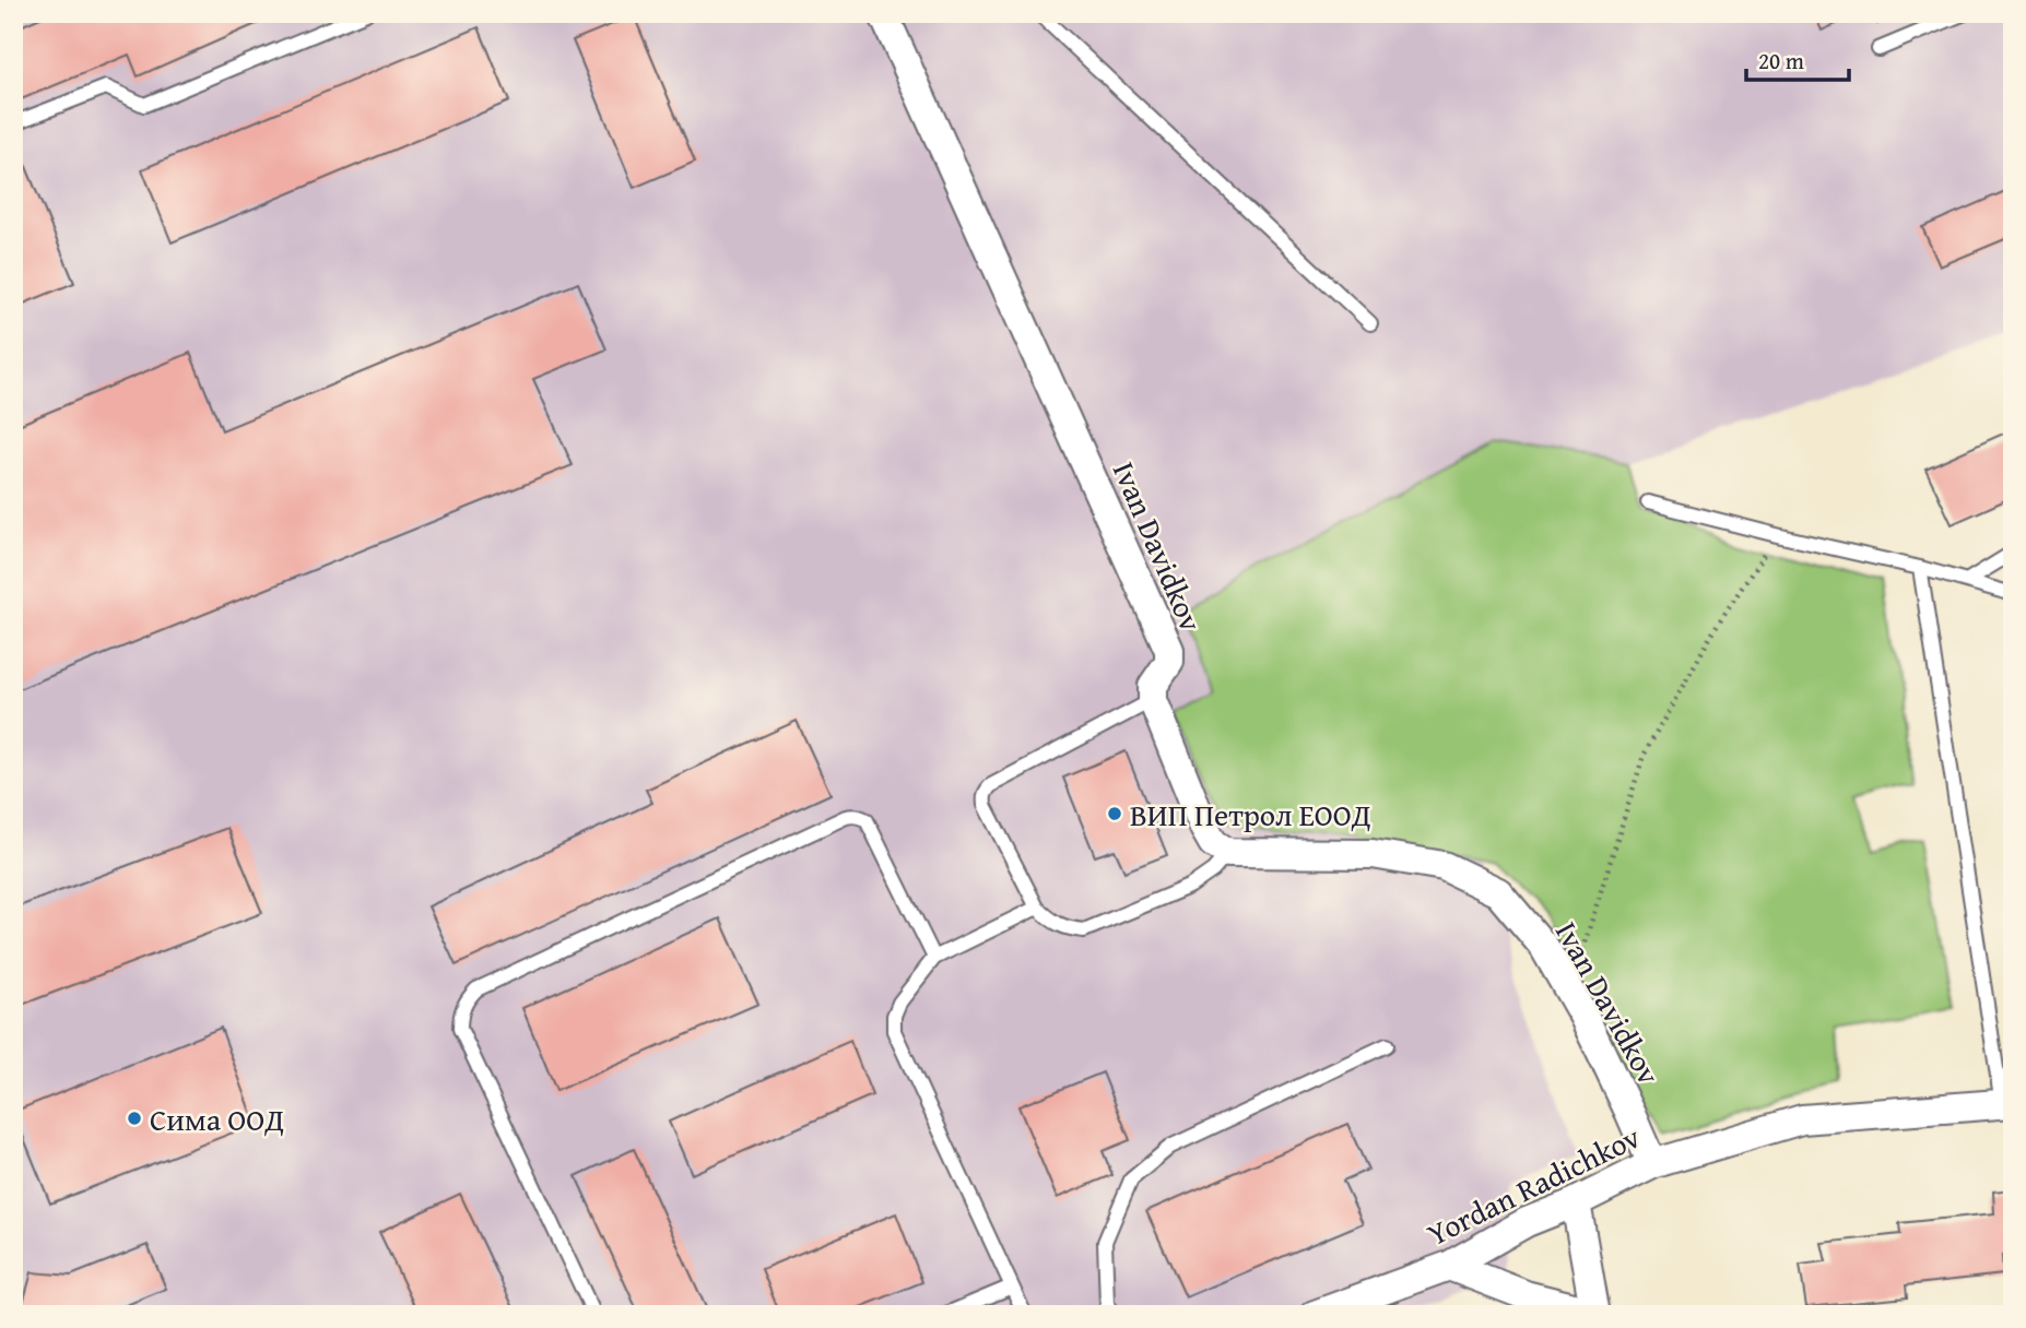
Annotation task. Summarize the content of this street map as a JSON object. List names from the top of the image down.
{
  "streets": {
    "street": ["Ivan Davidkov", "Yordan Radichkov"]
  },
  "crossings": [
    ["Ivan Davidkov", "Yordan Radichkov"]
  ],
  "places": ["ВИП Петрол ЕООД", "Сима ООД"],
  "scale_bar": "20 m"
}
